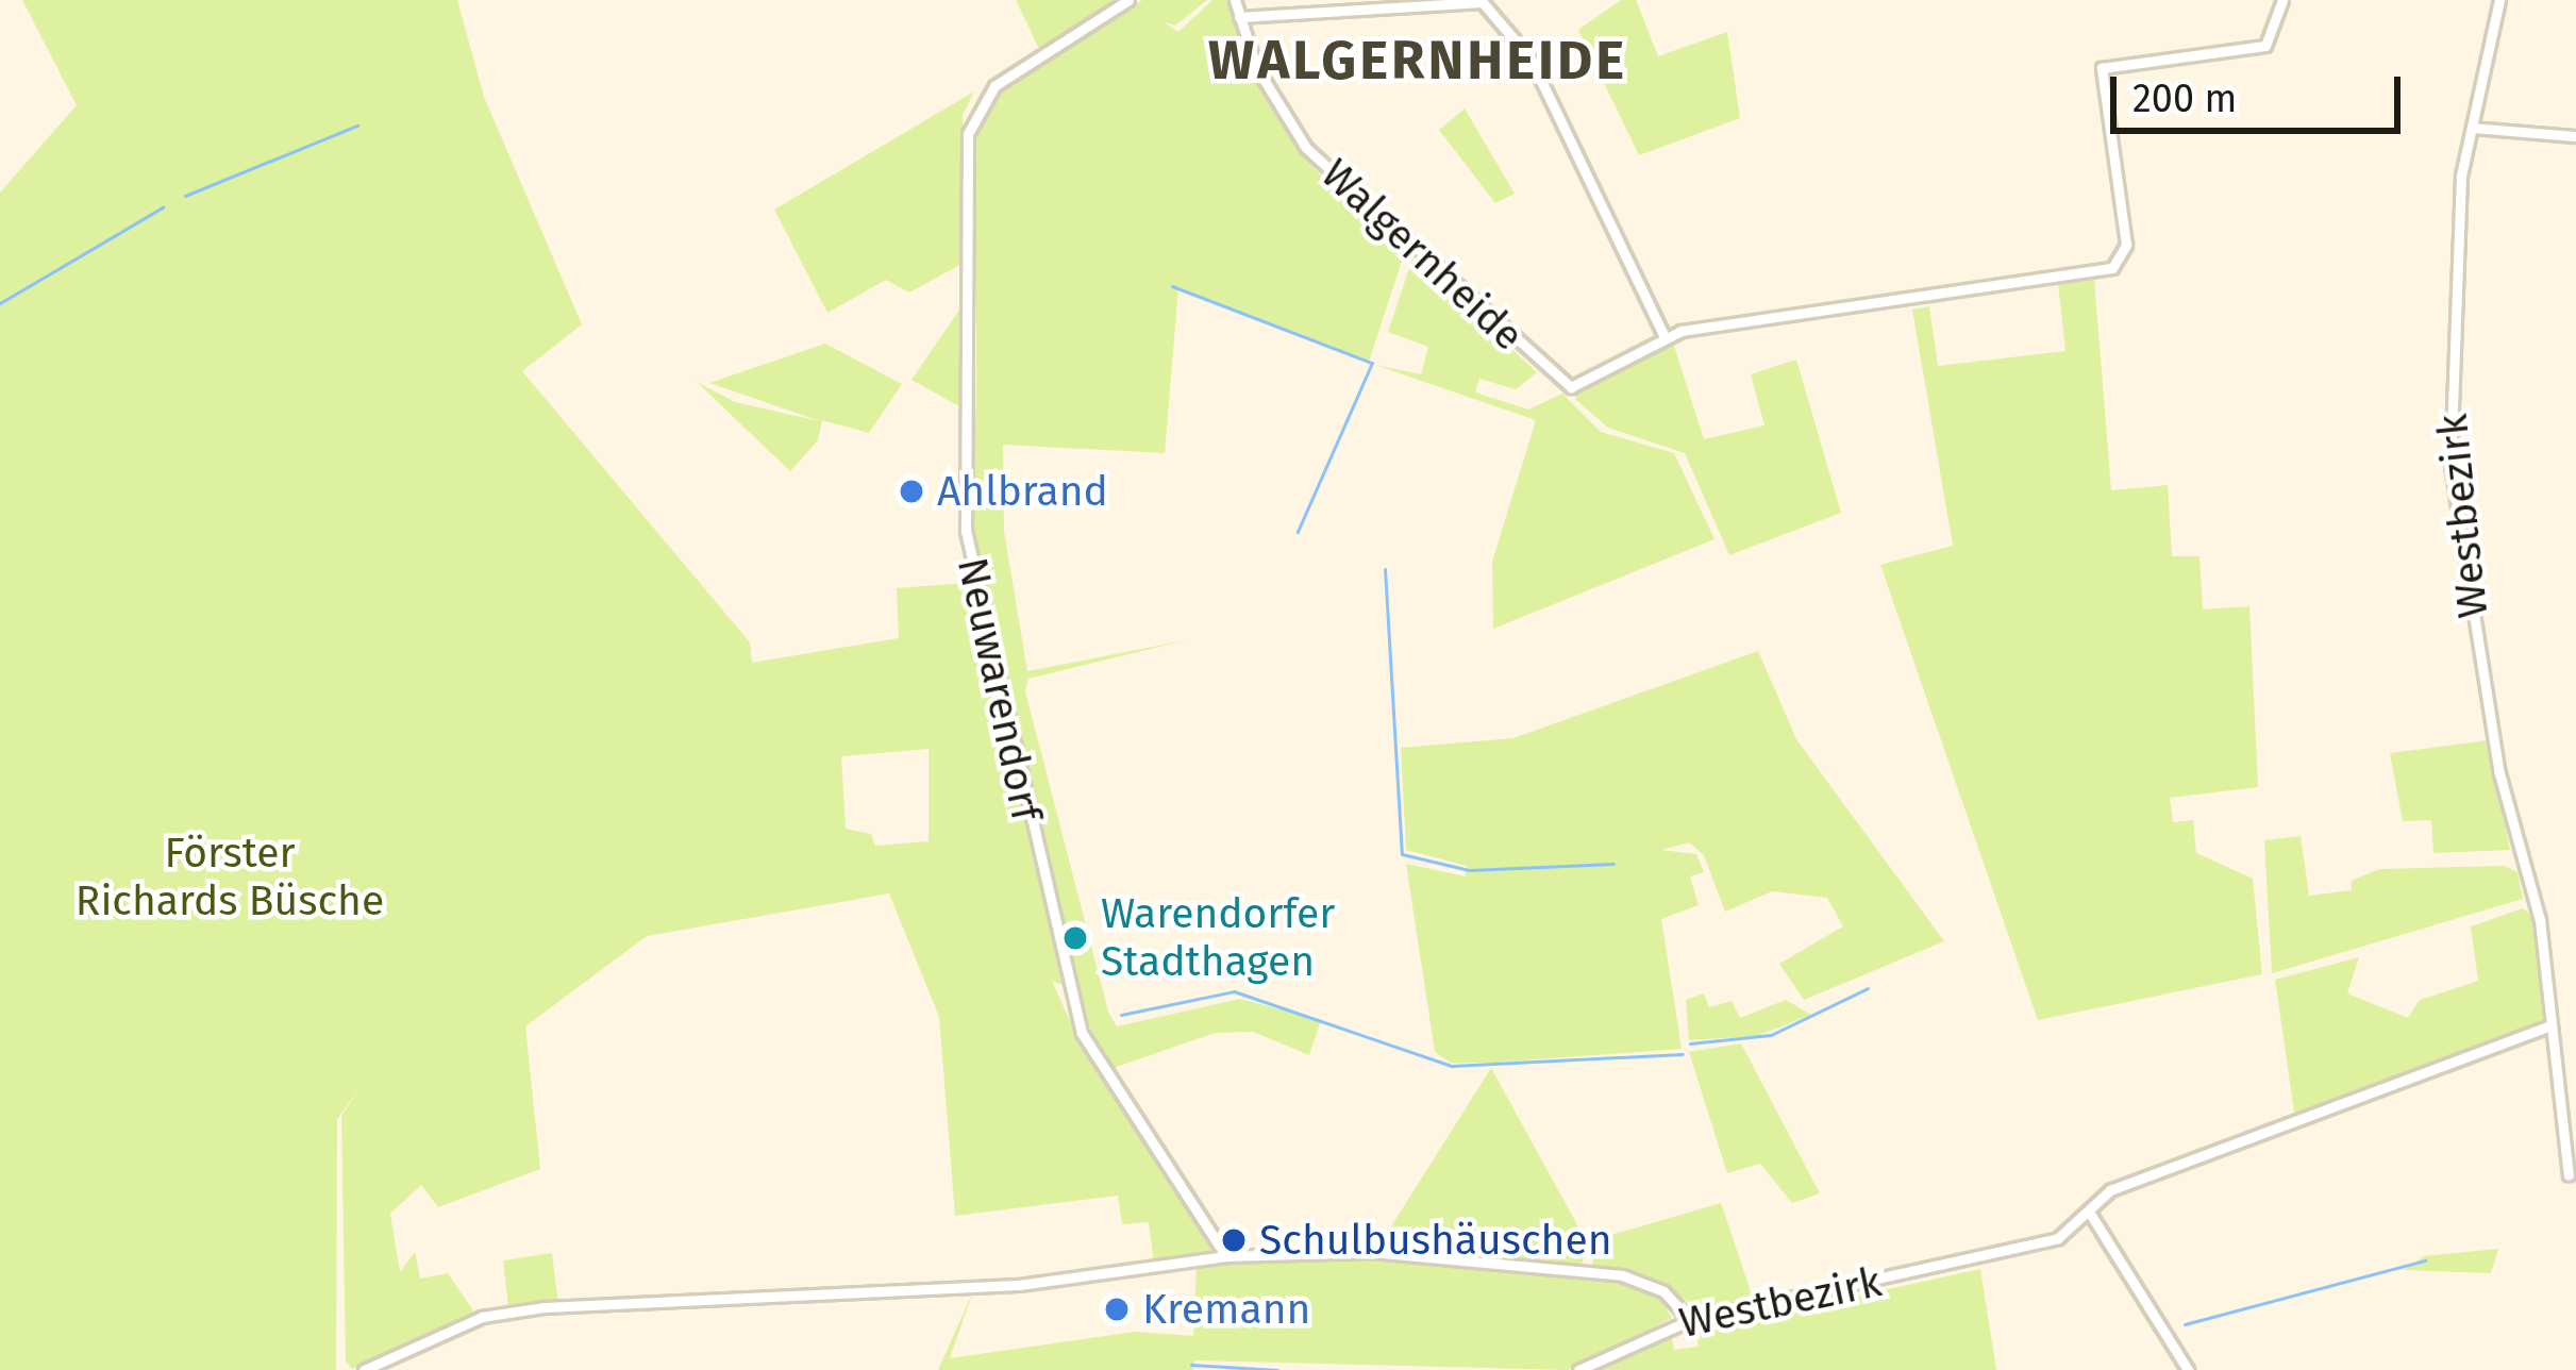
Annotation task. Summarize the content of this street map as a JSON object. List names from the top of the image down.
{
  "streets": {
    "street": ["Walgernheide", "Westbezirk", "Neuwarendorf"]
  },
  "districts": ["WALGERNHEIDE"],
  "parks": ["Förster Richards Büsche"],
  "places": [
    "Ahlbrand",
    "Warendorfer Stadthagen",
    "Schulbushäuschen",
    "Kremann"
  ],
  "scale_bar": "200 m"
}
